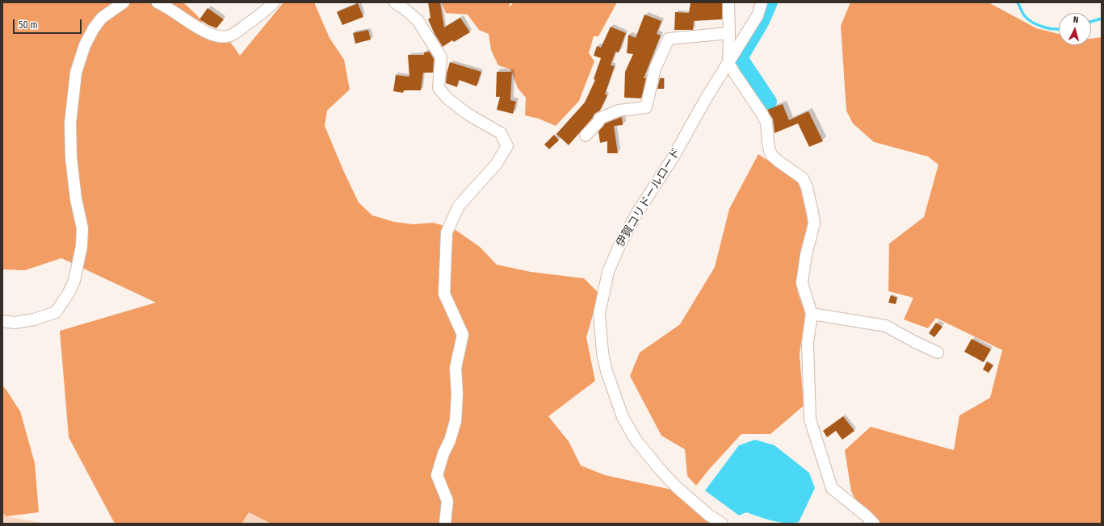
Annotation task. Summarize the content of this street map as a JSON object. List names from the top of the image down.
{
  "streets": {
    "street": ["伊賀コリドールロード"]
  },
  "scale_bar": "50 m",
  "north": "top"
}
